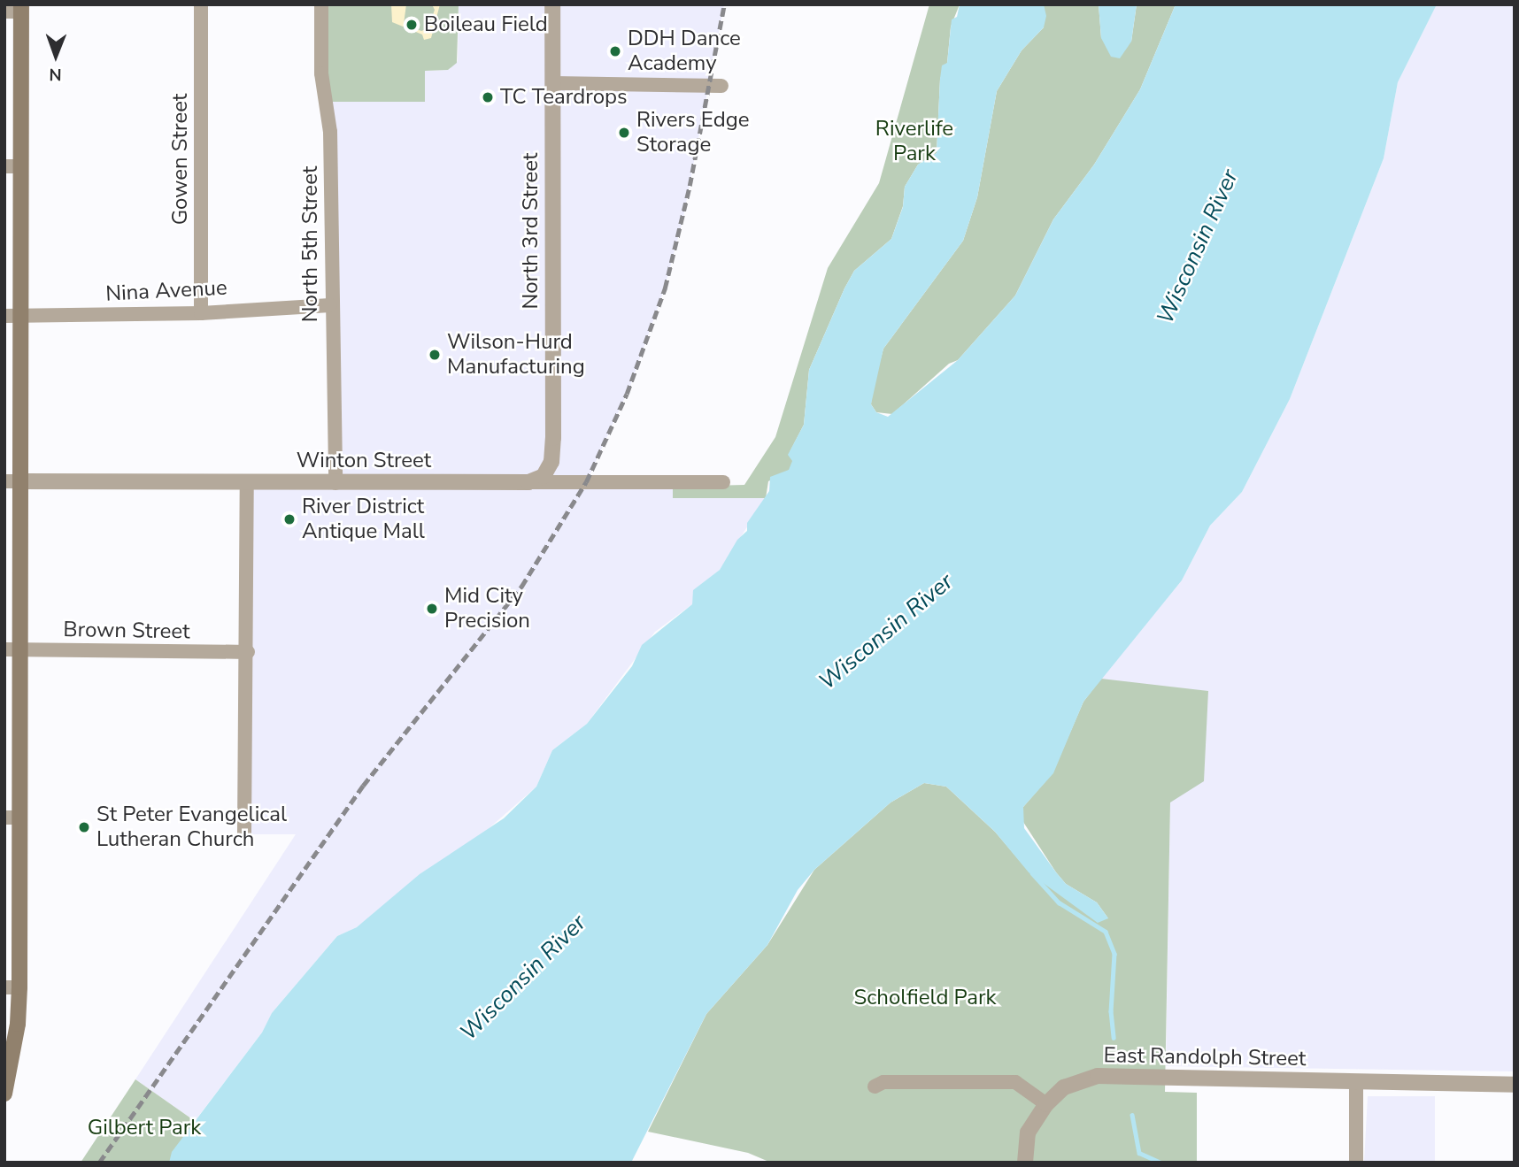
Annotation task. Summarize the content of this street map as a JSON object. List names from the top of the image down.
{
  "streets": {
    "street": [
      "Gowen Street",
      "North 3rd Street",
      "North 5th Street",
      "Nina Avenue",
      "Winton Street",
      "Brown Street",
      "East Randolph Street"
    ]
  },
  "crossings": [
    ["Gowen Street", "Nina Avenue"],
    ["North 3rd Street", "Winton Street"],
    ["North 5th Street", "Nina Avenue"],
    ["North 5th Street", "Winton Street"]
  ],
  "water": ["Wisconsin River"],
  "parks": ["Riverlife Park", "Scholfield Park", "Gilbert Park"],
  "places": [
    "Boileau Field",
    "DDH Dance Academy",
    "TC Teardrops",
    "Rivers Edge Storage",
    "Wilson-Hurd Manufacturing",
    "River District Antique Mall",
    "Mid City Precision",
    "St Peter Evangelical Lutheran Church"
  ],
  "north": "bottom"
}
